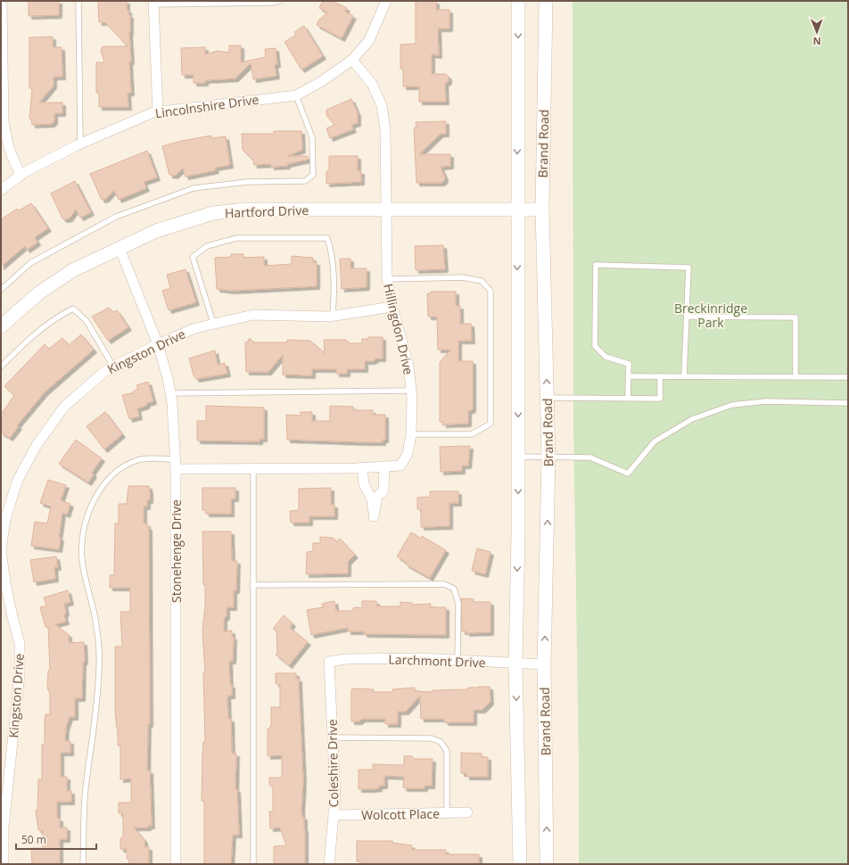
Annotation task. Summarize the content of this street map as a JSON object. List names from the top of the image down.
{
  "streets": {
    "main road": ["Brand Road", "Hartford Drive"],
    "street": [
      "Lincolnshire Drive",
      "Hillingdon Drive",
      "Kingston Drive",
      "Stonehenge Drive",
      "Larchmont Drive",
      "Coleshire Drive",
      "Wolcott Place"
    ]
  },
  "crossings": [
    ["Lincolnshire Drive", "Hillingdon Drive"],
    ["Brand Road", "Hartford Drive"],
    ["Brand Road", "Larchmont Drive"],
    ["Hartford Drive", "Hillingdon Drive"],
    ["Hartford Drive", "Stonehenge Drive"],
    ["Hillingdon Drive", "Kingston Drive"],
    ["Hillingdon Drive", "Stonehenge Drive"],
    ["Kingston Drive", "Stonehenge Drive"],
    ["Larchmont Drive", "Coleshire Drive"],
    ["Coleshire Drive", "Wolcott Place"]
  ],
  "parks": ["Breckinridge Park"],
  "scale_bar": "50 m",
  "north": "bottom"
}
